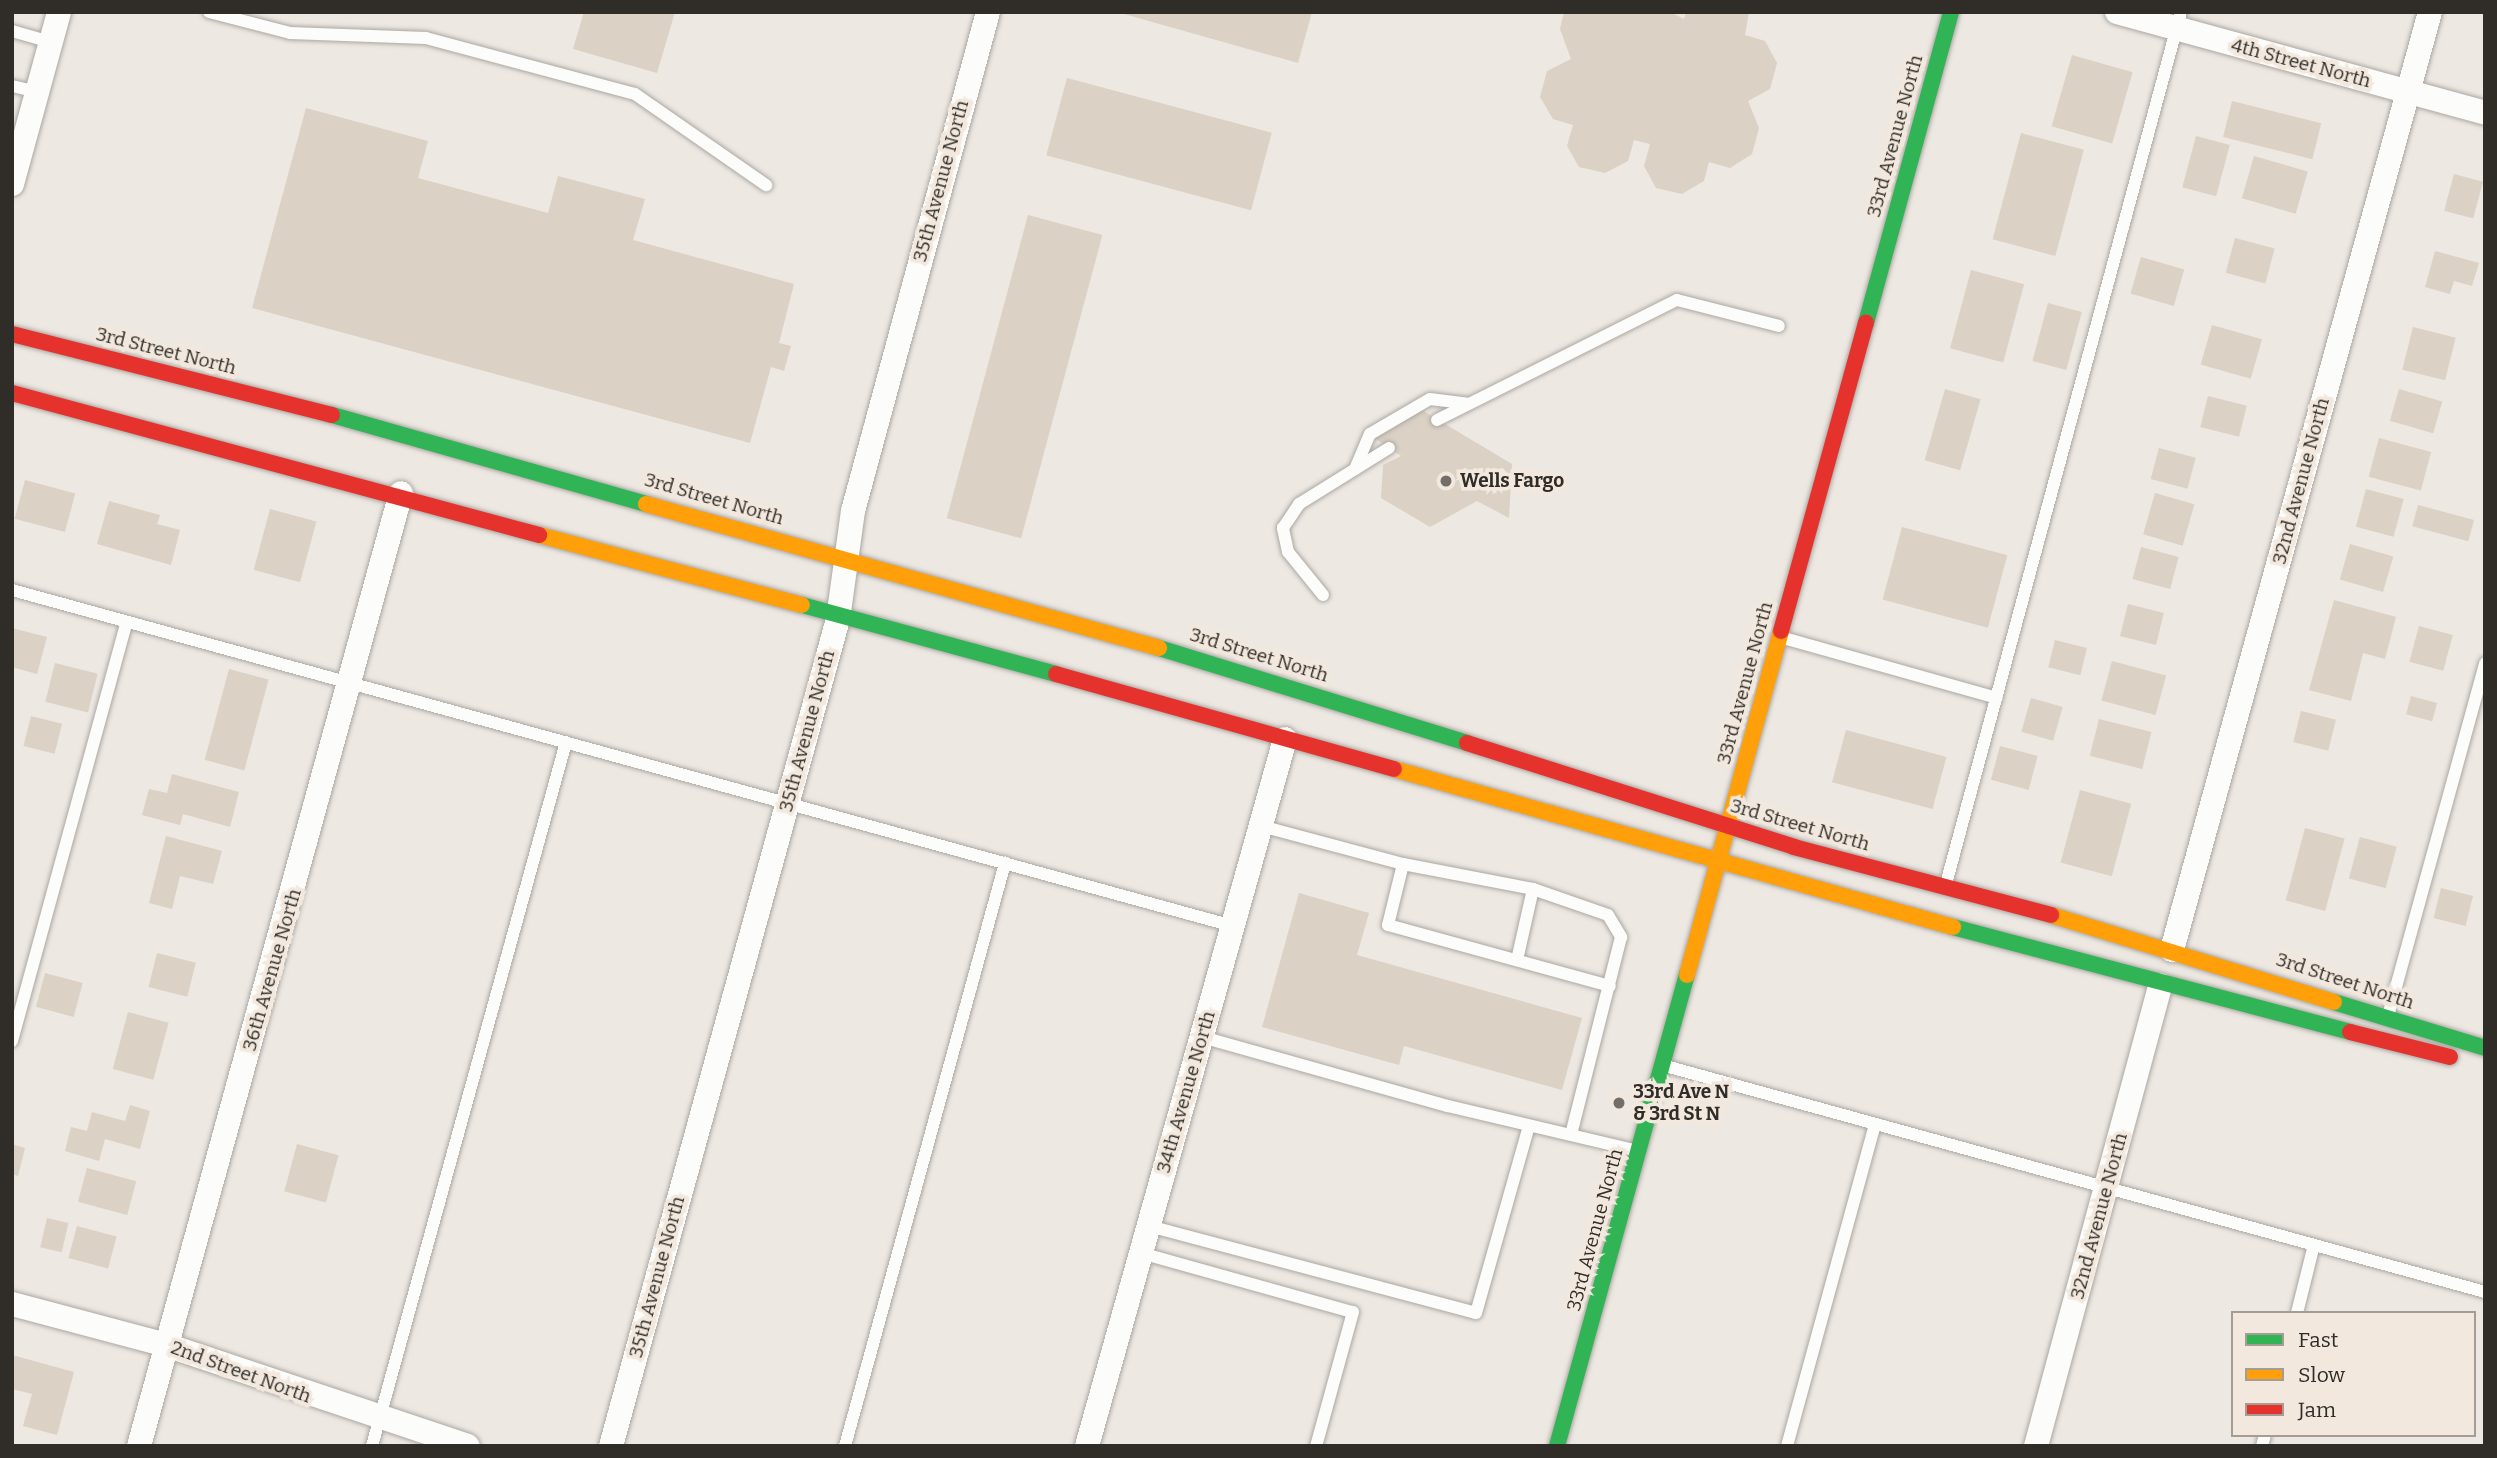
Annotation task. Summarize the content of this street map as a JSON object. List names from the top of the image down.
{
  "streets": {
    "main road": ["33rd Avenue North", "3rd Street North"],
    "street": [
      "4th Street North",
      "35th Avenue North",
      "32nd Avenue North",
      "36th Avenue North",
      "34th Avenue North",
      "2nd Street North"
    ]
  },
  "crossings": [
    ["4th Street North", "32nd Avenue North"],
    ["33rd Avenue North", "3rd Street North"],
    ["35th Avenue North", "3rd Street North"],
    ["3rd Street North", "32nd Avenue North"],
    ["36th Avenue North", "2nd Street North"]
  ],
  "places": ["Wells Fargo", "33rd Ave N & 3rd St N"],
  "legend": ["Fast", "Slow", "Jam"]
}
